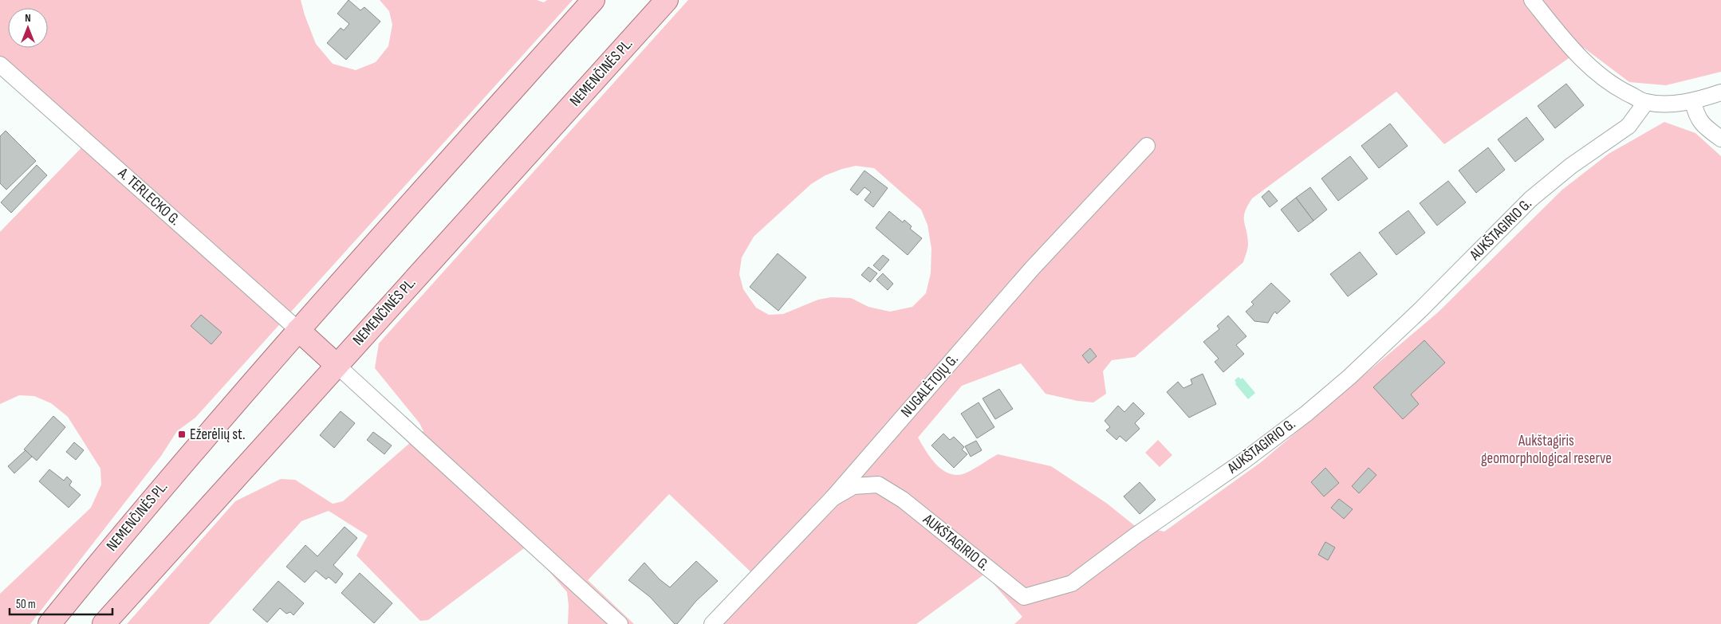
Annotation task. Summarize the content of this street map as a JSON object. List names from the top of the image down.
{
  "streets": {
    "main road": ["NEMENČINĖS PL."],
    "street": ["A. TERLECKO G.", "AUKŠTAGIRIO G.", "NUGALĖTOJŲ G."]
  },
  "crossings": [
    ["NEMENČINĖS PL.", "A. TERLECKO G."],
    ["AUKŠTAGIRIO G.", "NUGALĖTOJŲ G."]
  ],
  "parks": ["Aukštagiris geomorphological reserve"],
  "places": {
    "transit": ["Ežerėlių st."]
  },
  "scale_bar": "50 m",
  "north": "top"
}
